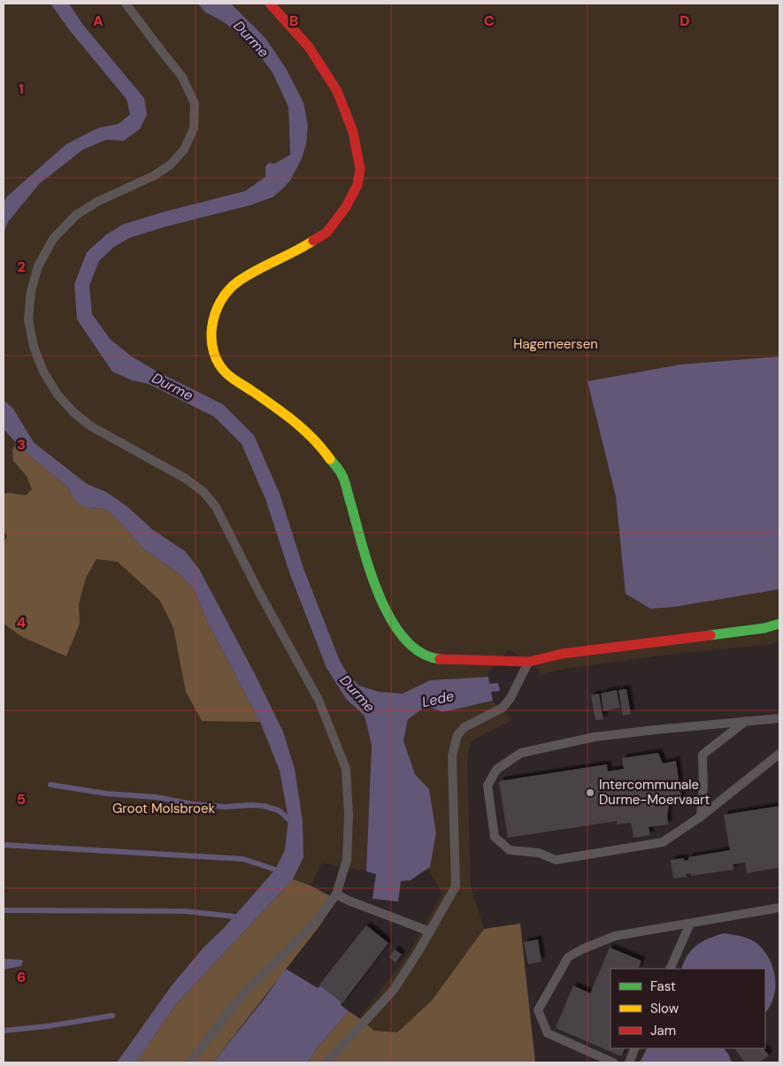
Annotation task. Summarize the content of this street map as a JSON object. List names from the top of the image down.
{
  "water": ["Durme", "Lede"],
  "parks": ["Hagemeersen", "Groot Molsbroek"],
  "places": ["Intercommunale Durme-Moervaart"],
  "legend": ["Fast", "Slow", "Jam"],
  "grid": {
    "columns": [
      "A",
      "B",
      "C",
      "D"
    ],
    "rows": [
      "1",
      "2",
      "3",
      "4",
      "5",
      "6"
    ]
  }
}
